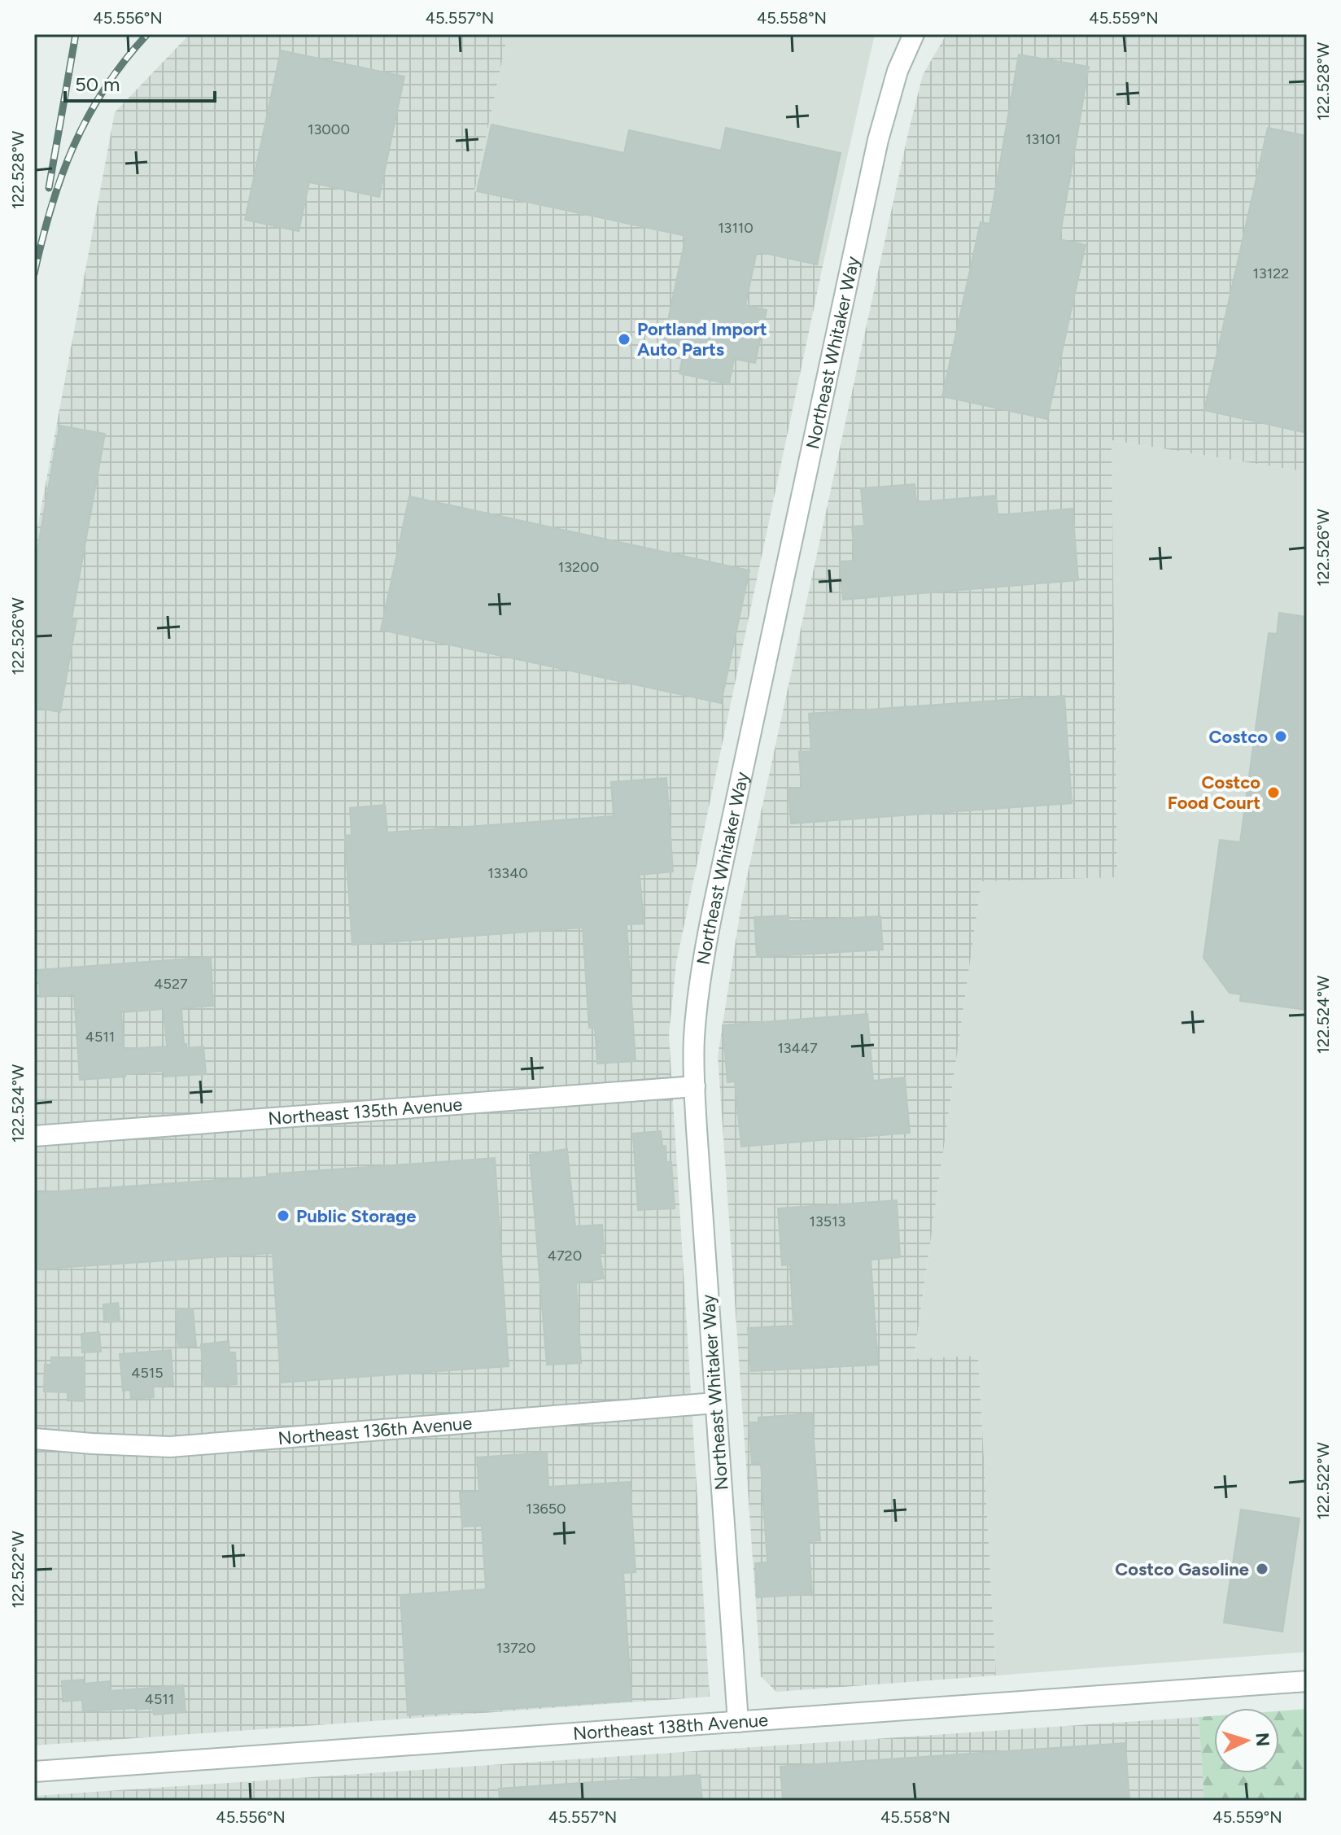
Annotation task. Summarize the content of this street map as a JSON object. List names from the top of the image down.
{
  "streets": {
    "street": [
      "Northeast Whitaker Way",
      "Northeast 135th Avenue",
      "Northeast 136th Avenue",
      "Northeast 138th Avenue"
    ]
  },
  "crossings": [
    ["Northeast Whitaker Way", "Northeast 135th Avenue"],
    ["Northeast Whitaker Way", "Northeast 136th Avenue"],
    ["Northeast Whitaker Way", "Northeast 138th Avenue"]
  ],
  "places": [
    "Portland Import Auto Parts",
    "Costco",
    "Costco Food Court",
    "Public Storage",
    "Costco Gasoline"
  ],
  "house_numbers": [
    "13000",
    "13101",
    "13110",
    "13122",
    "13200",
    "13340",
    "4527",
    "4511",
    "13447",
    "13513",
    "4720",
    "4515",
    "13650",
    "13720",
    "4511"
  ],
  "scale_bar": "50 m",
  "north": "right",
  "coordinates": [
    "45.556°N",
    "45.557°N",
    "45.558°N",
    "45.559°N",
    "122.528°W",
    "122.526°W",
    "122.524°W",
    "122.522°W"
  ]
}
